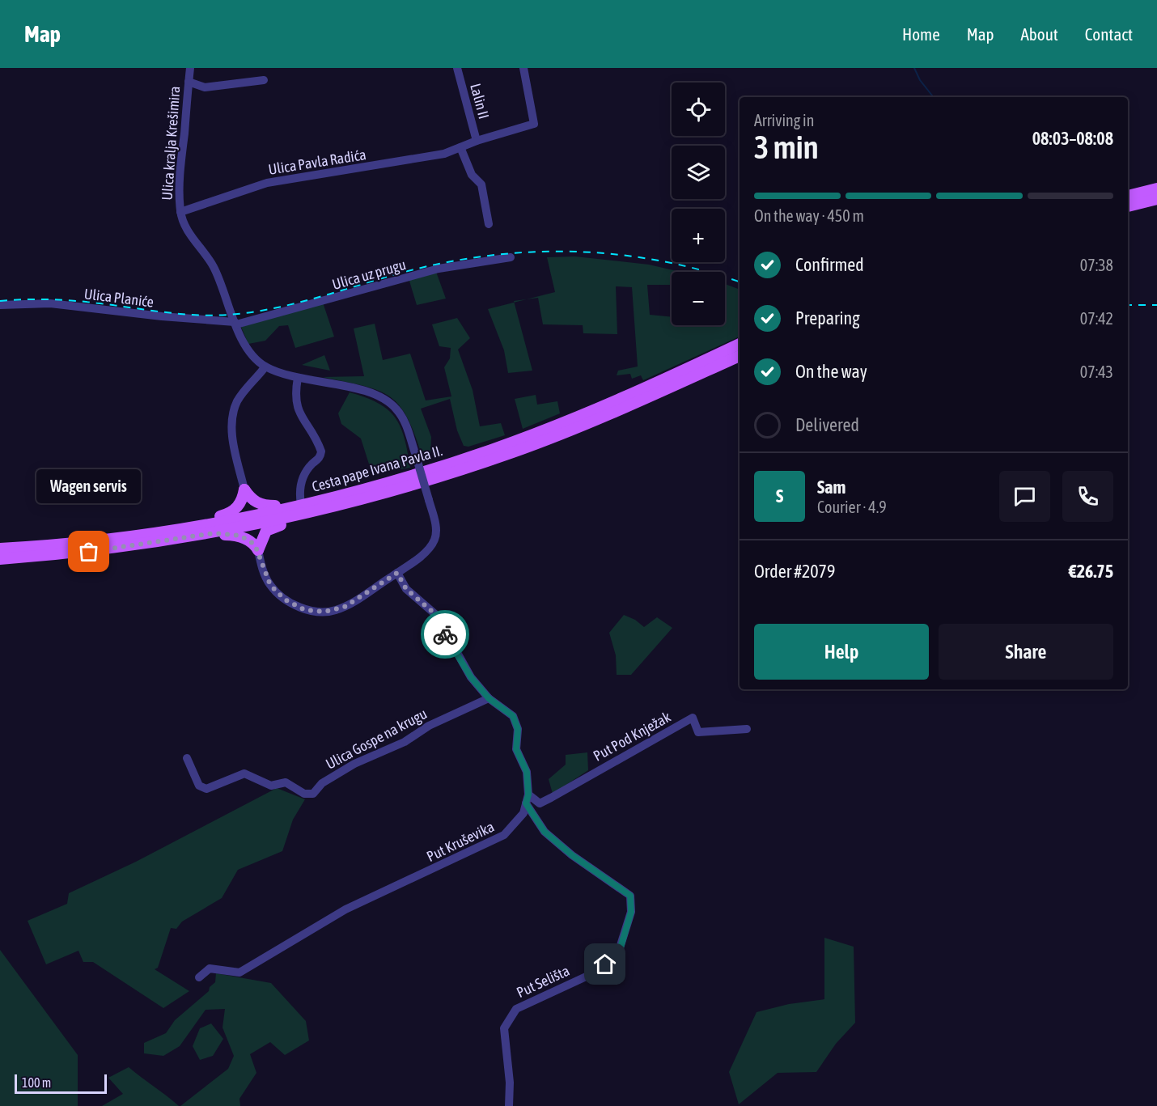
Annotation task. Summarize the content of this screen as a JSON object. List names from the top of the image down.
{
  "streets": {
    "main road": ["Cesta pape Ivana Pavla II."],
    "street": [
      "Lalin II",
      "Ulica kralja Krešimira",
      "Ulica Pavla Radića",
      "Ulica uz prugu",
      "Ulica Planiće",
      "Put Pod Knježak",
      "Ulica Gospe na krugu",
      "Put Kruševika",
      "Put Selišta"
    ]
  },
  "crossings": [
    ["Lalin II", "Ulica Pavla Radića"],
    ["Ulica kralja Krešimira", "Ulica Pavla Radića"],
    ["Ulica kralja Krešimira", "Ulica uz prugu"],
    ["Ulica kralja Krešimira", "Ulica Planiće"],
    ["Ulica kralja Krešimira", "Put Kruševika"],
    ["Ulica uz prugu", "Ulica Planiće"],
    ["Put Pod Knježak", "Put Kruševika"],
    ["Ulica Gospe na krugu", "Put Kruševika"],
    ["Put Kruševika", "Put Selišta"]
  ],
  "places": ["Wagen servis"],
  "scale_bar": "100 m",
  "page": {
    "header": "Map",
    "nav": [
      "Home",
      "Map",
      "About",
      "Contact"
    ],
    "map_buttons": ["+", "−"],
    "heading": ["3 min", "Arriving in", "08:03–08:08"],
    "panel": [
      "Sam",
      "Courier · 4.9",
      "Order #2079",
      "€26.75"
    ],
    "bar": "On the way · 450 m",
    "list": [
      ["Confirmed", "07:38"],
      ["Preparing", "07:42"],
      ["On the way", "07:43"],
      "Delivered"
    ],
    "bubble": "Wagen servis",
    "round": "S",
    "buttons": ["Help", "Share"],
    "scale": "100 m"
  }
}
